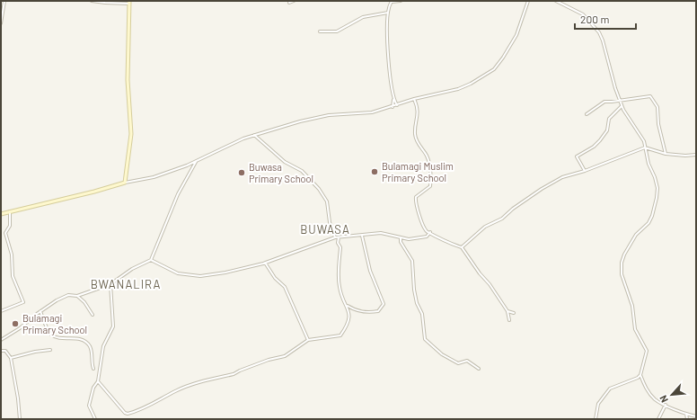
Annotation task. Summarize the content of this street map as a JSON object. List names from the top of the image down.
{
  "districts": ["BUWASA", "BWANALIRA"],
  "places": ["Bulamagi Muslim Primary School", "Buwasa Primary School", "Bulamagi Primary School"],
  "scale_bar": "200 m",
  "north": "bottom left"
}
